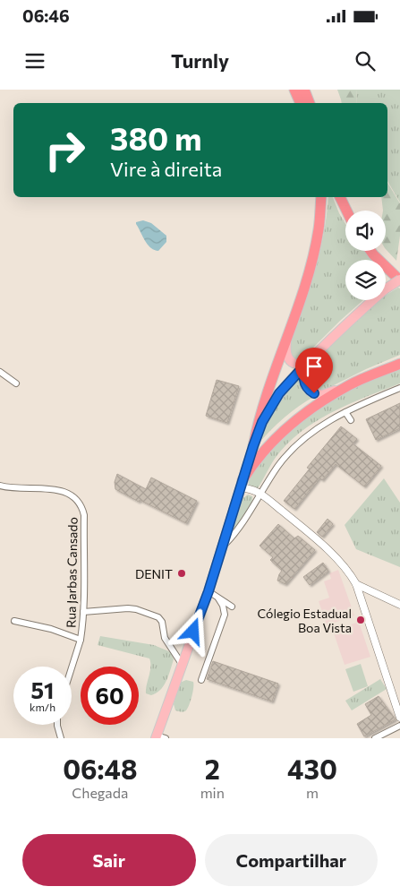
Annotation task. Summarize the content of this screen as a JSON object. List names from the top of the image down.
{
  "streets": {
    "street": ["Rua Jarbas Cansado"]
  },
  "places": ["DENIT", "Cólegio Estadual Boa Vista"],
  "page": {
    "status": "06:46",
    "header": "Turnly",
    "turn": ["380 m", "Vire à direita"],
    "speed": "51 km/h",
    "limit": "60",
    "eta": [
      "06:48",
      "Chegada",
      "2",
      "min",
      "430",
      "m"
    ],
    "buttons": ["Sair", "Compartilhar"]
  }
}
